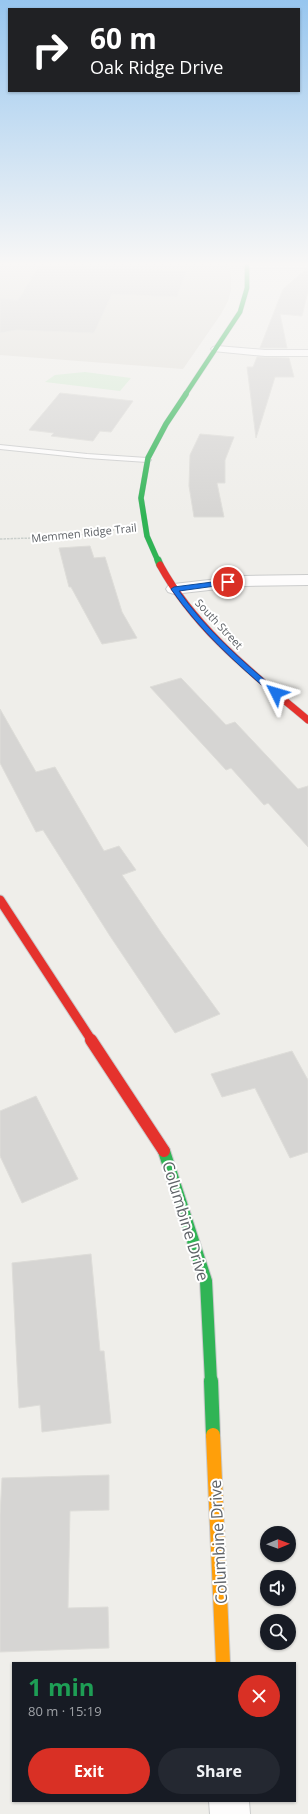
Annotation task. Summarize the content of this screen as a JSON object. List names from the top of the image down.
{
  "streets": {
    "street": ["South Street", "Columbine Drive"],
    "path": ["Memmen Ridge Trail"]
  },
  "crossings": [
    ["Memmen Ridge Trail", "South Street"]
  ],
  "north": "right",
  "page": {
    "turn": ["60 m", "Oak Ridge Drive"],
    "heading": ["1 min", "80 m · 15:19"],
    "buttons": ["Exit", "Share"]
  }
}
